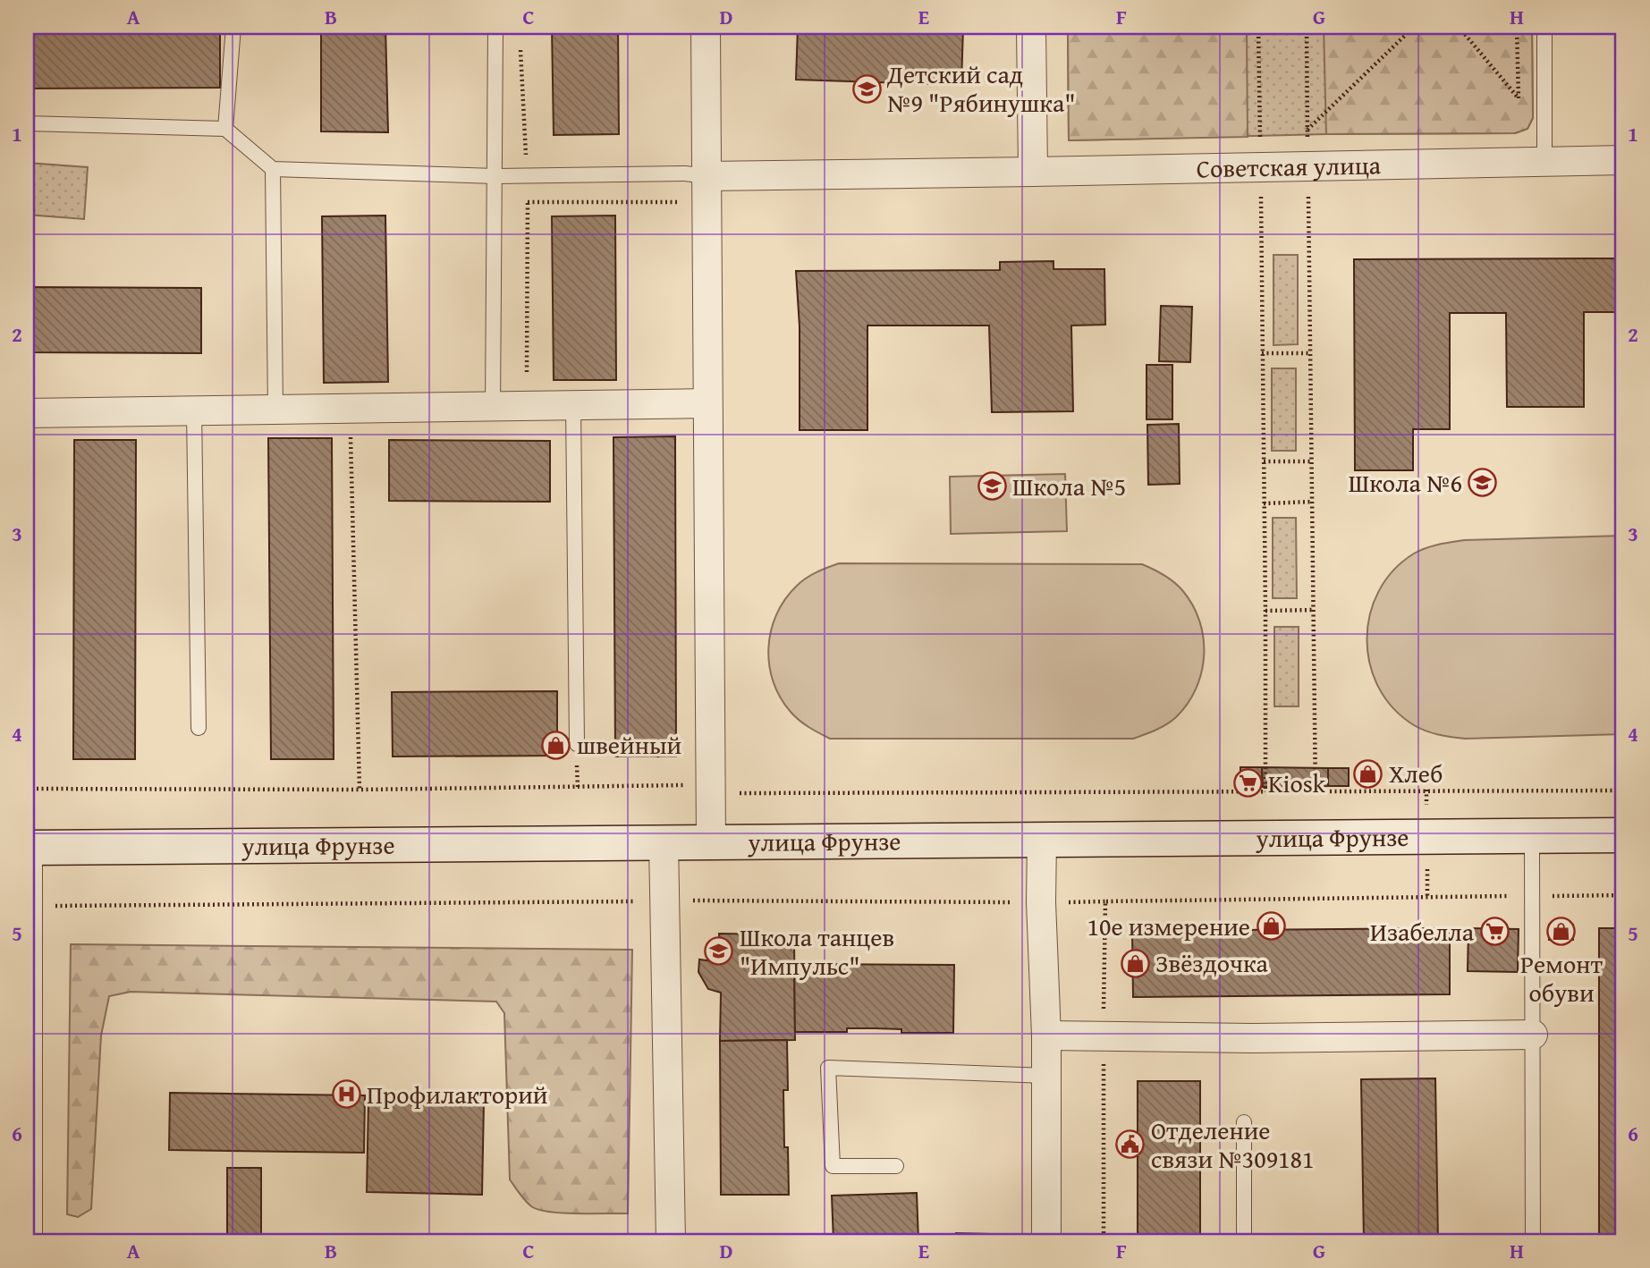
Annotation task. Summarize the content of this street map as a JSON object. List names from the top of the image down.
{
  "streets": {
    "main road": ["улица Фрунзе"],
    "street": ["Советская улица"]
  },
  "places": {
    "school or university": [
      "Детский сад №9 \"Рябинушка\"",
      "Школа №6",
      "Школа №5",
      "Школа танцев \"Импульс\""
    ],
    "shop": [
      "швейный",
      "Хлеб",
      "10е измерение",
      "Ремонт обуви",
      "Звёздочка"
    ],
    "supermarket": ["Kiosk", "Изабелла"],
    "hospital": ["Профилакторий"],
    "public building": ["Отделение связи №309181"]
  },
  "grid": {
    "columns": [
      "A",
      "B",
      "C",
      "D",
      "E",
      "F",
      "G",
      "H"
    ],
    "rows": [
      "1",
      "2",
      "3",
      "4",
      "5",
      "6"
    ]
  }
}
